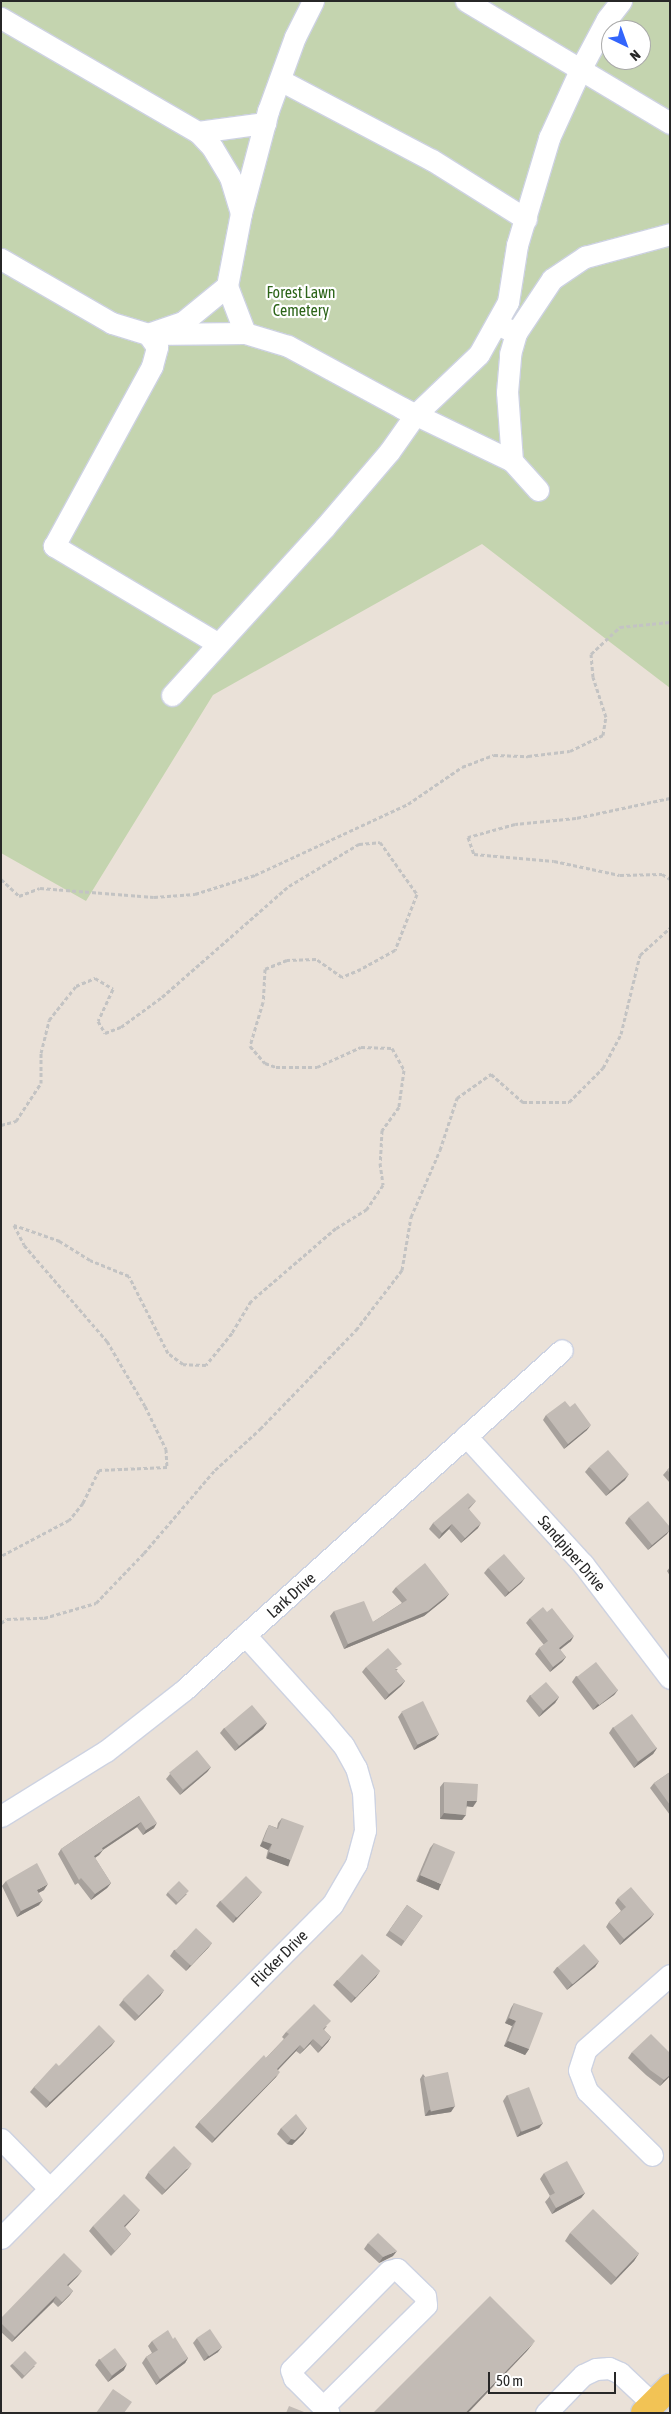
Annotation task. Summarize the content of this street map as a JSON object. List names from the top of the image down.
{
  "streets": {
    "street": ["Sandpiper Drive", "Lark Drive", "Flicker Drive"]
  },
  "crossings": [
    ["Sandpiper Drive", "Lark Drive"],
    ["Lark Drive", "Flicker Drive"]
  ],
  "parks": ["Forest Lawn Cemetery"],
  "scale_bar": "50 m",
  "north": "bottom right"
}
